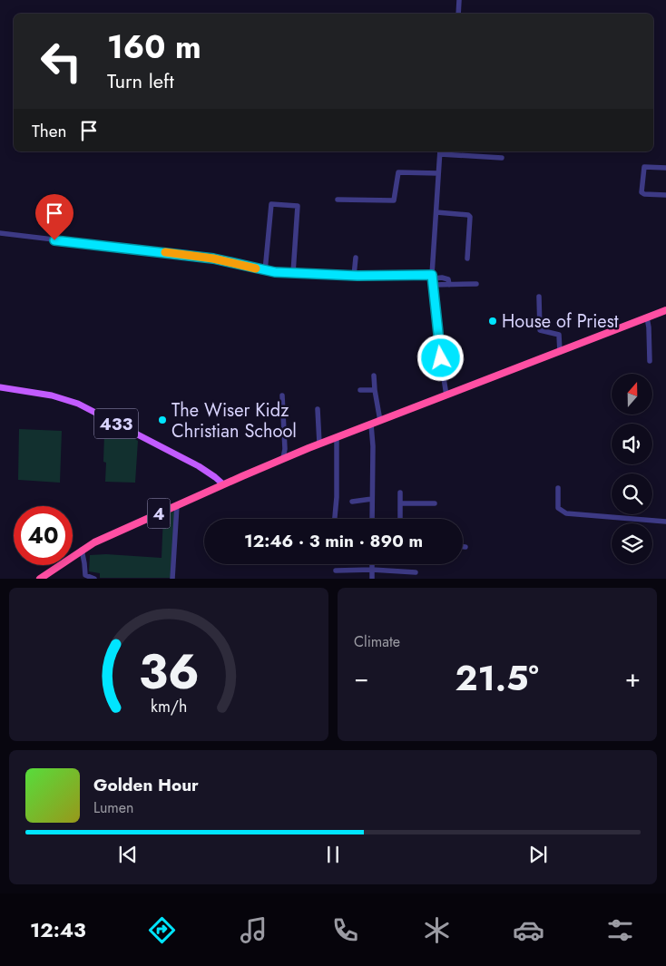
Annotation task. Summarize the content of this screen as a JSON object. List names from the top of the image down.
{
  "streets": {
    "highway": ["4"],
    "main road": ["433"]
  },
  "crossings": [
    ["433", "4"]
  ],
  "places": ["House of Priest", "The Wiser Kidz Christian School"],
  "north": "top",
  "page": {
    "turn": ["160 m", "Turn left"],
    "then": "Then",
    "limit": "40",
    "trip": "12:46 · 3 min · 890 m",
    "tile": "Climate",
    "heat": ["−", "21.5°", "+"],
    "song": ["Golden Hour", "Lumen"],
    "tabs": "12:43",
    "gauge": ["36", "km/h"]
  }
}
